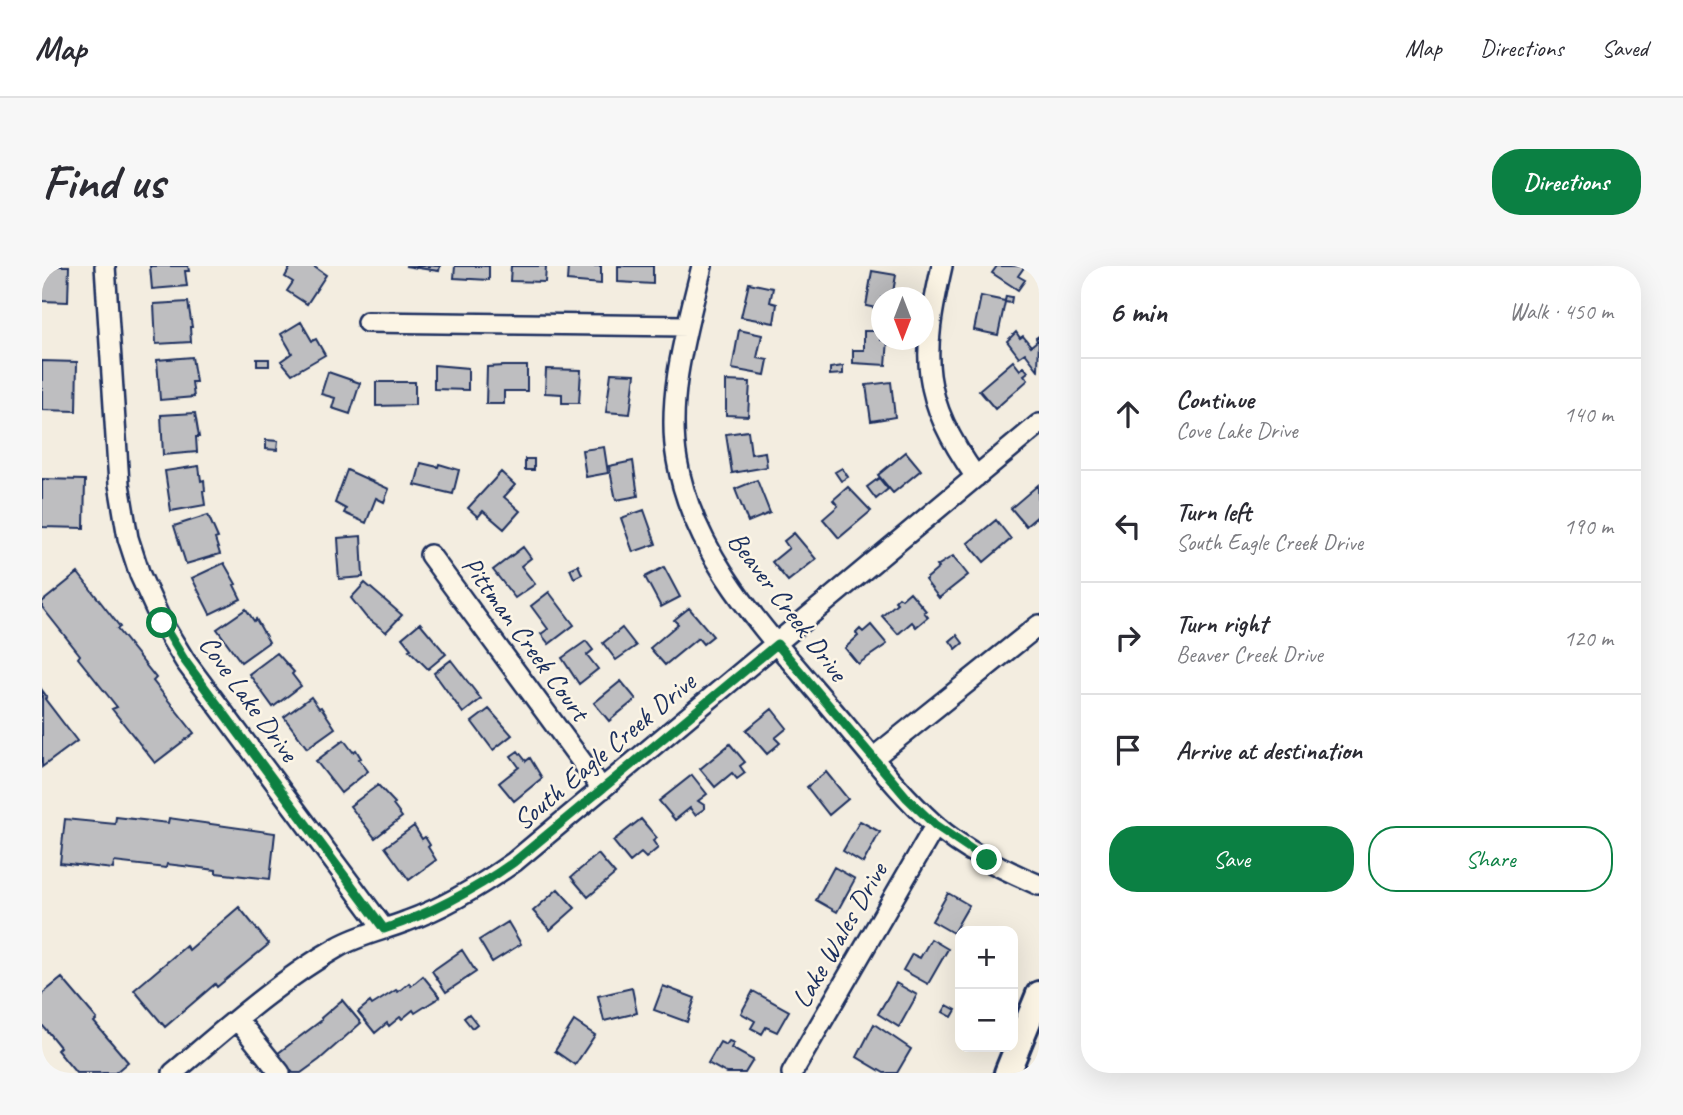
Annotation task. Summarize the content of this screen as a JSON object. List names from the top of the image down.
{
  "streets": {
    "street": [
      "Beaver Creek Drive",
      "Pittman Creek Court",
      "Cove Lake Drive",
      "South Eagle Creek Drive",
      "Lake Wales Drive"
    ]
  },
  "crossings": [
    ["Beaver Creek Drive", "South Eagle Creek Drive"],
    ["Beaver Creek Drive", "Lake Wales Drive"],
    ["Pittman Creek Court", "South Eagle Creek Drive"],
    ["Cove Lake Drive", "South Eagle Creek Drive"]
  ],
  "north": "bottom",
  "page": {
    "header": "Map",
    "nav": ["Map", "Directions", "Saved"],
    "buttons": [
      "Directions",
      ["Save", "Share"]
    ],
    "title": "Find us",
    "heading": ["6 min", "Walk · 450 m"],
    "list": [
      ["Continue", "Cove Lake Drive", "140 m"],
      ["Turn left", "South Eagle Creek Drive", "190 m"],
      ["Turn right", "Beaver Creek Drive", "120 m"],
      "Arrive at destination"
    ],
    "map_buttons": ["+", "−"]
  }
}
